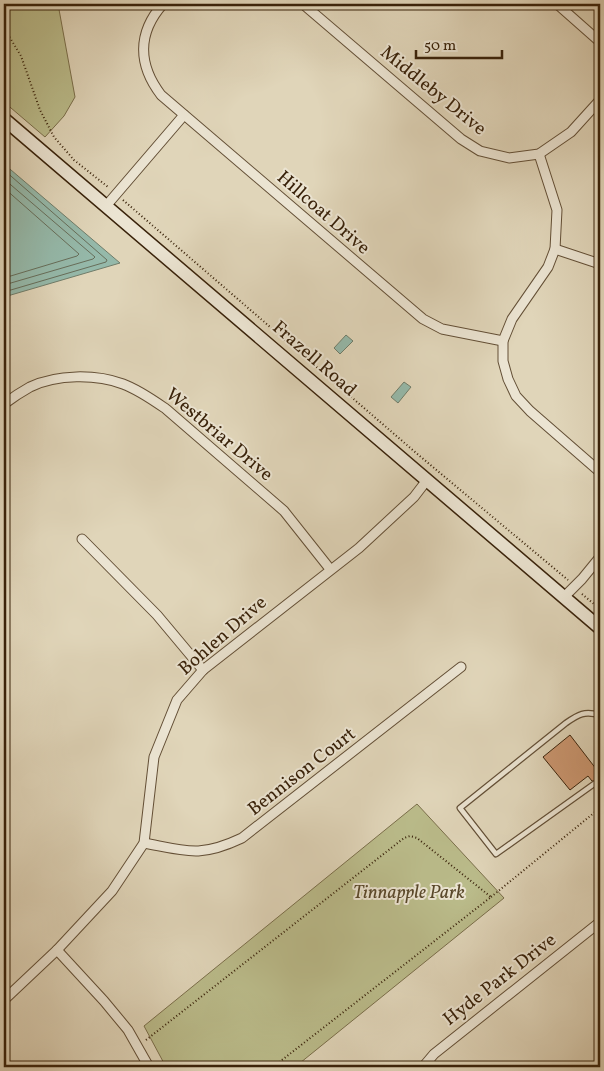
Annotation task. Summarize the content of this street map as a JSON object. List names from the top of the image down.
{
  "streets": {
    "street": [
      "Middleby Drive",
      "Hillcoat Drive",
      "Frazell Road",
      "Westbriar Drive",
      "Bohlen Drive",
      "Bennison Court",
      "Hyde Park Drive"
    ]
  },
  "crossings": [
    ["Frazell Road", "Bohlen Drive"],
    ["Westbriar Drive", "Bohlen Drive"],
    ["Bohlen Drive", "Bennison Court"]
  ],
  "parks": ["Tinnapple Park"],
  "scale_bar": "50 m"
}
